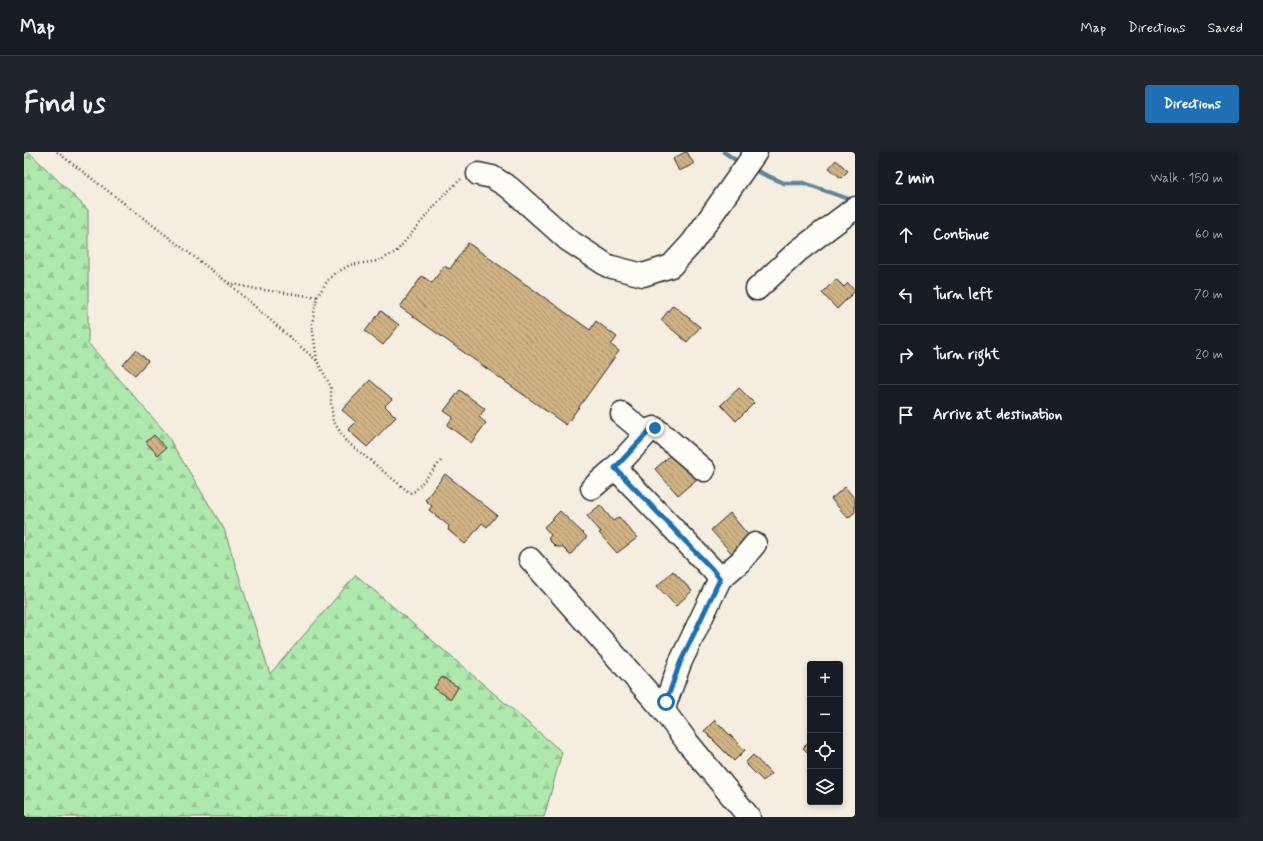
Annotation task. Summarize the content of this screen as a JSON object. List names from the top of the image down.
{
  "page": {
    "header": "Map",
    "nav": ["Map", "Directions", "Saved"],
    "buttons": "Directions",
    "title": "Find us",
    "heading": ["2 min", "Walk · 150 m"],
    "list": [
      ["Continue", "60 m"],
      ["Turn left", "70 m"],
      ["Turn right", "20 m"],
      "Arrive at destination"
    ],
    "map_buttons": ["+", "−"]
  }
}
